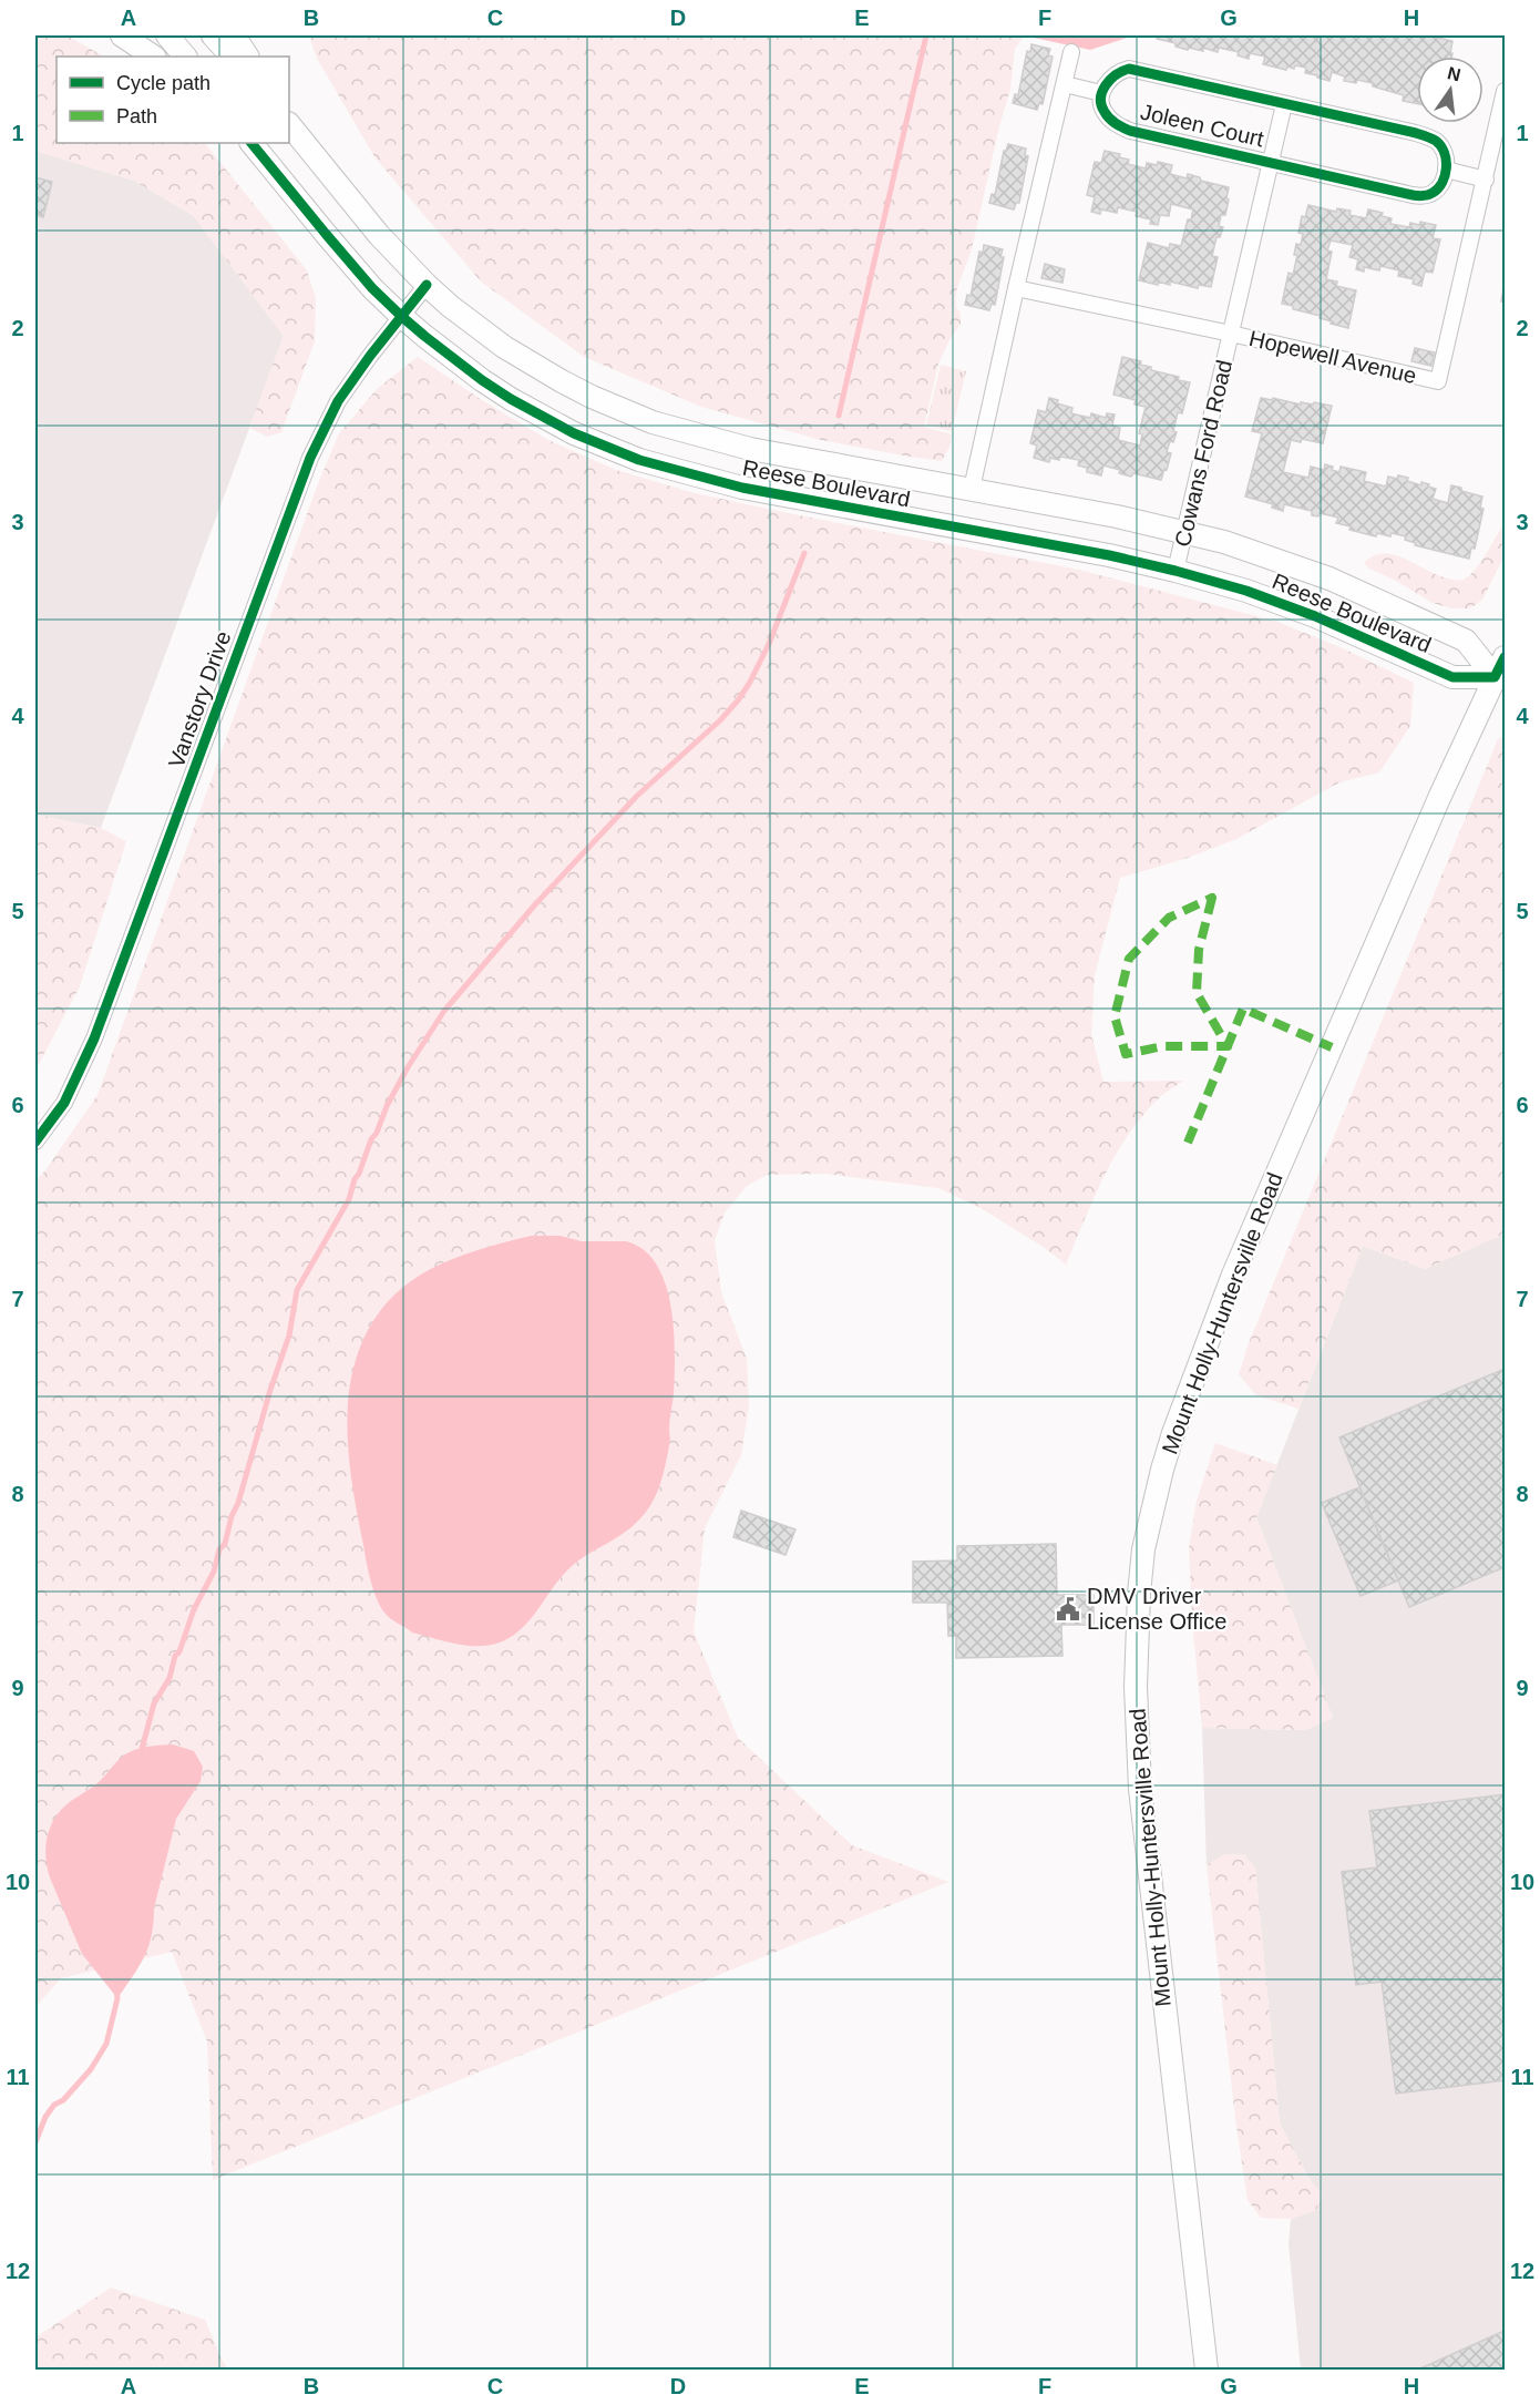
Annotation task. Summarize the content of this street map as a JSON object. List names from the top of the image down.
{
  "streets": {
    "street": [
      "Joleen Court",
      "Hopewell Avenue",
      "Cowans Ford Road",
      "Reese Boulevard",
      "Vanstory Drive",
      "Mount Holly-Huntersville Road"
    ]
  },
  "crossings": [
    ["Joleen Court", "Cowans Ford Road"],
    ["Hopewell Avenue", "Cowans Ford Road"],
    ["Cowans Ford Road", "Reese Boulevard"],
    ["Reese Boulevard", "Vanstory Drive"],
    ["Reese Boulevard", "Mount Holly-Huntersville Road"]
  ],
  "places": {
    "public building": ["DMV Driver License Office"]
  },
  "legend": ["Cycle path", "Path"],
  "north": "top",
  "grid": {
    "columns": [
      "A",
      "B",
      "C",
      "D",
      "E",
      "F",
      "G",
      "H"
    ],
    "rows": [
      "1",
      "2",
      "3",
      "4",
      "5",
      "6",
      "7",
      "8",
      "9",
      "10",
      "11",
      "12"
    ]
  }
}
